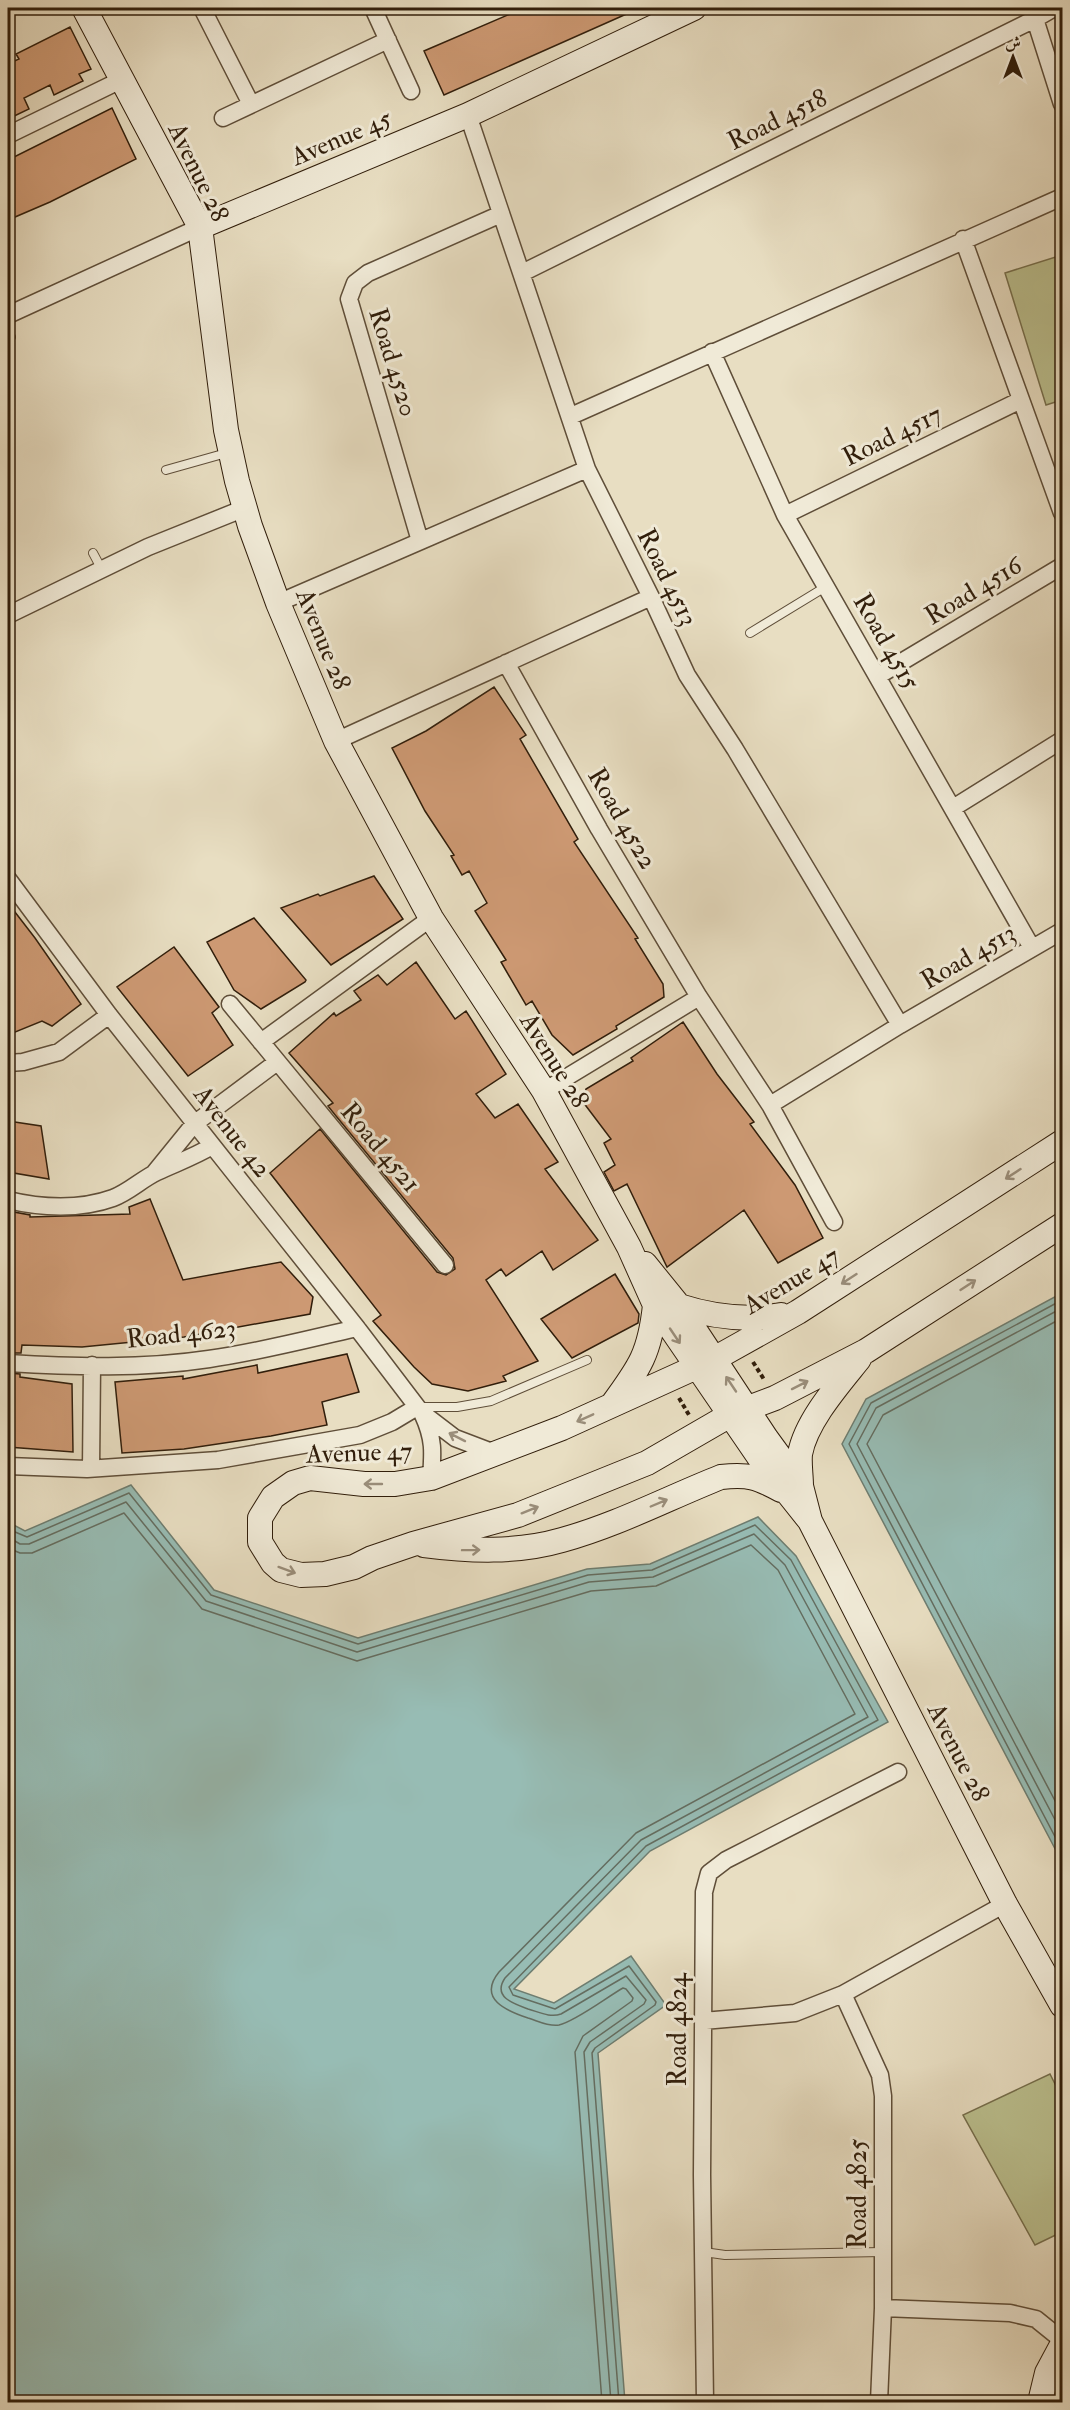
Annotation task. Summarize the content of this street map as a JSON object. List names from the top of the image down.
{
  "streets": {
    "street": [
      "Road 4518",
      "Avenue 45",
      "Avenue 28",
      "Road 4520",
      "Road 4517",
      "Road 4513",
      "Road 4516",
      "Road 4515",
      "Road 4522",
      "Avenue 42",
      "Road 4521",
      "Avenue 47",
      "Road 4623",
      "Road 4824",
      "Road 4825"
    ]
  },
  "crossings": [
    ["Road 4518", "Road 4513"],
    ["Avenue 45", "Avenue 28"],
    ["Avenue 45", "Road 4513"],
    ["Avenue 28", "Avenue 47"],
    ["Road 4520", "Road 4513"],
    ["Road 4517", "Road 4515"],
    ["Road 4513", "Road 4515"],
    ["Road 4513", "Road 4522"],
    ["Road 4516", "Road 4515"],
    ["Avenue 42", "Avenue 47"],
    ["Avenue 42", "Road 4623"]
  ],
  "north": "top"
}
